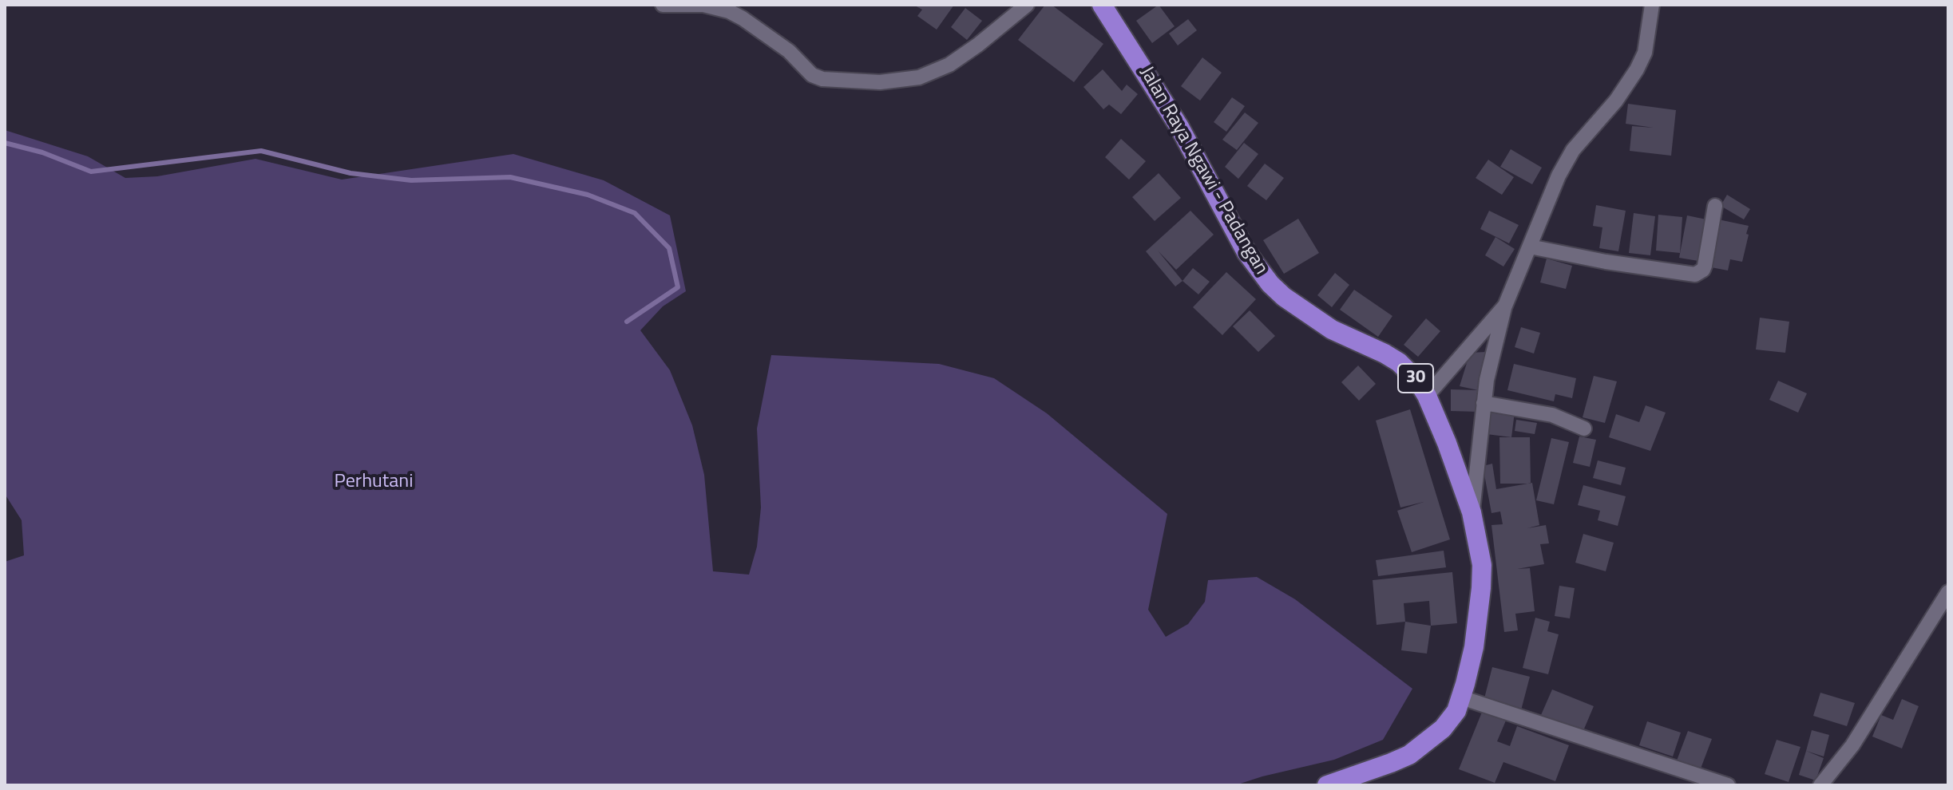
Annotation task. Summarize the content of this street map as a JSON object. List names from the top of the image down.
{
  "streets": {
    "highway": ["Jalan Raya Ngawi - Padangan", "30"]
  },
  "parks": ["Perhutani"]
}
